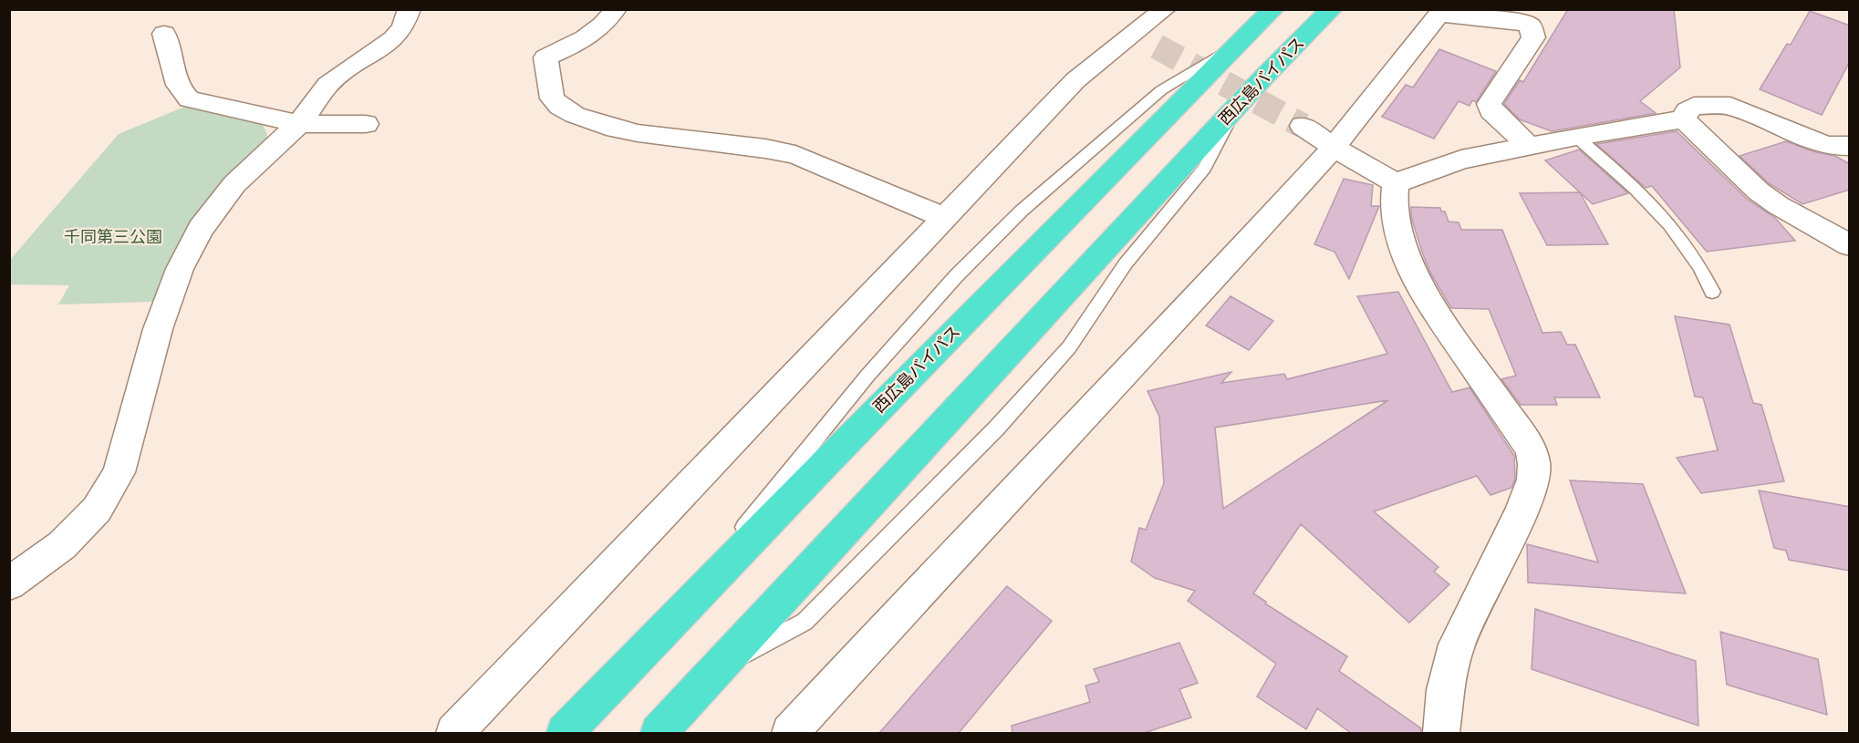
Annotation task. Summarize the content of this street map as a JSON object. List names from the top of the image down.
{
  "streets": {
    "highway": ["西広島バイパス"]
  },
  "parks": ["千同第三公園"]
}
